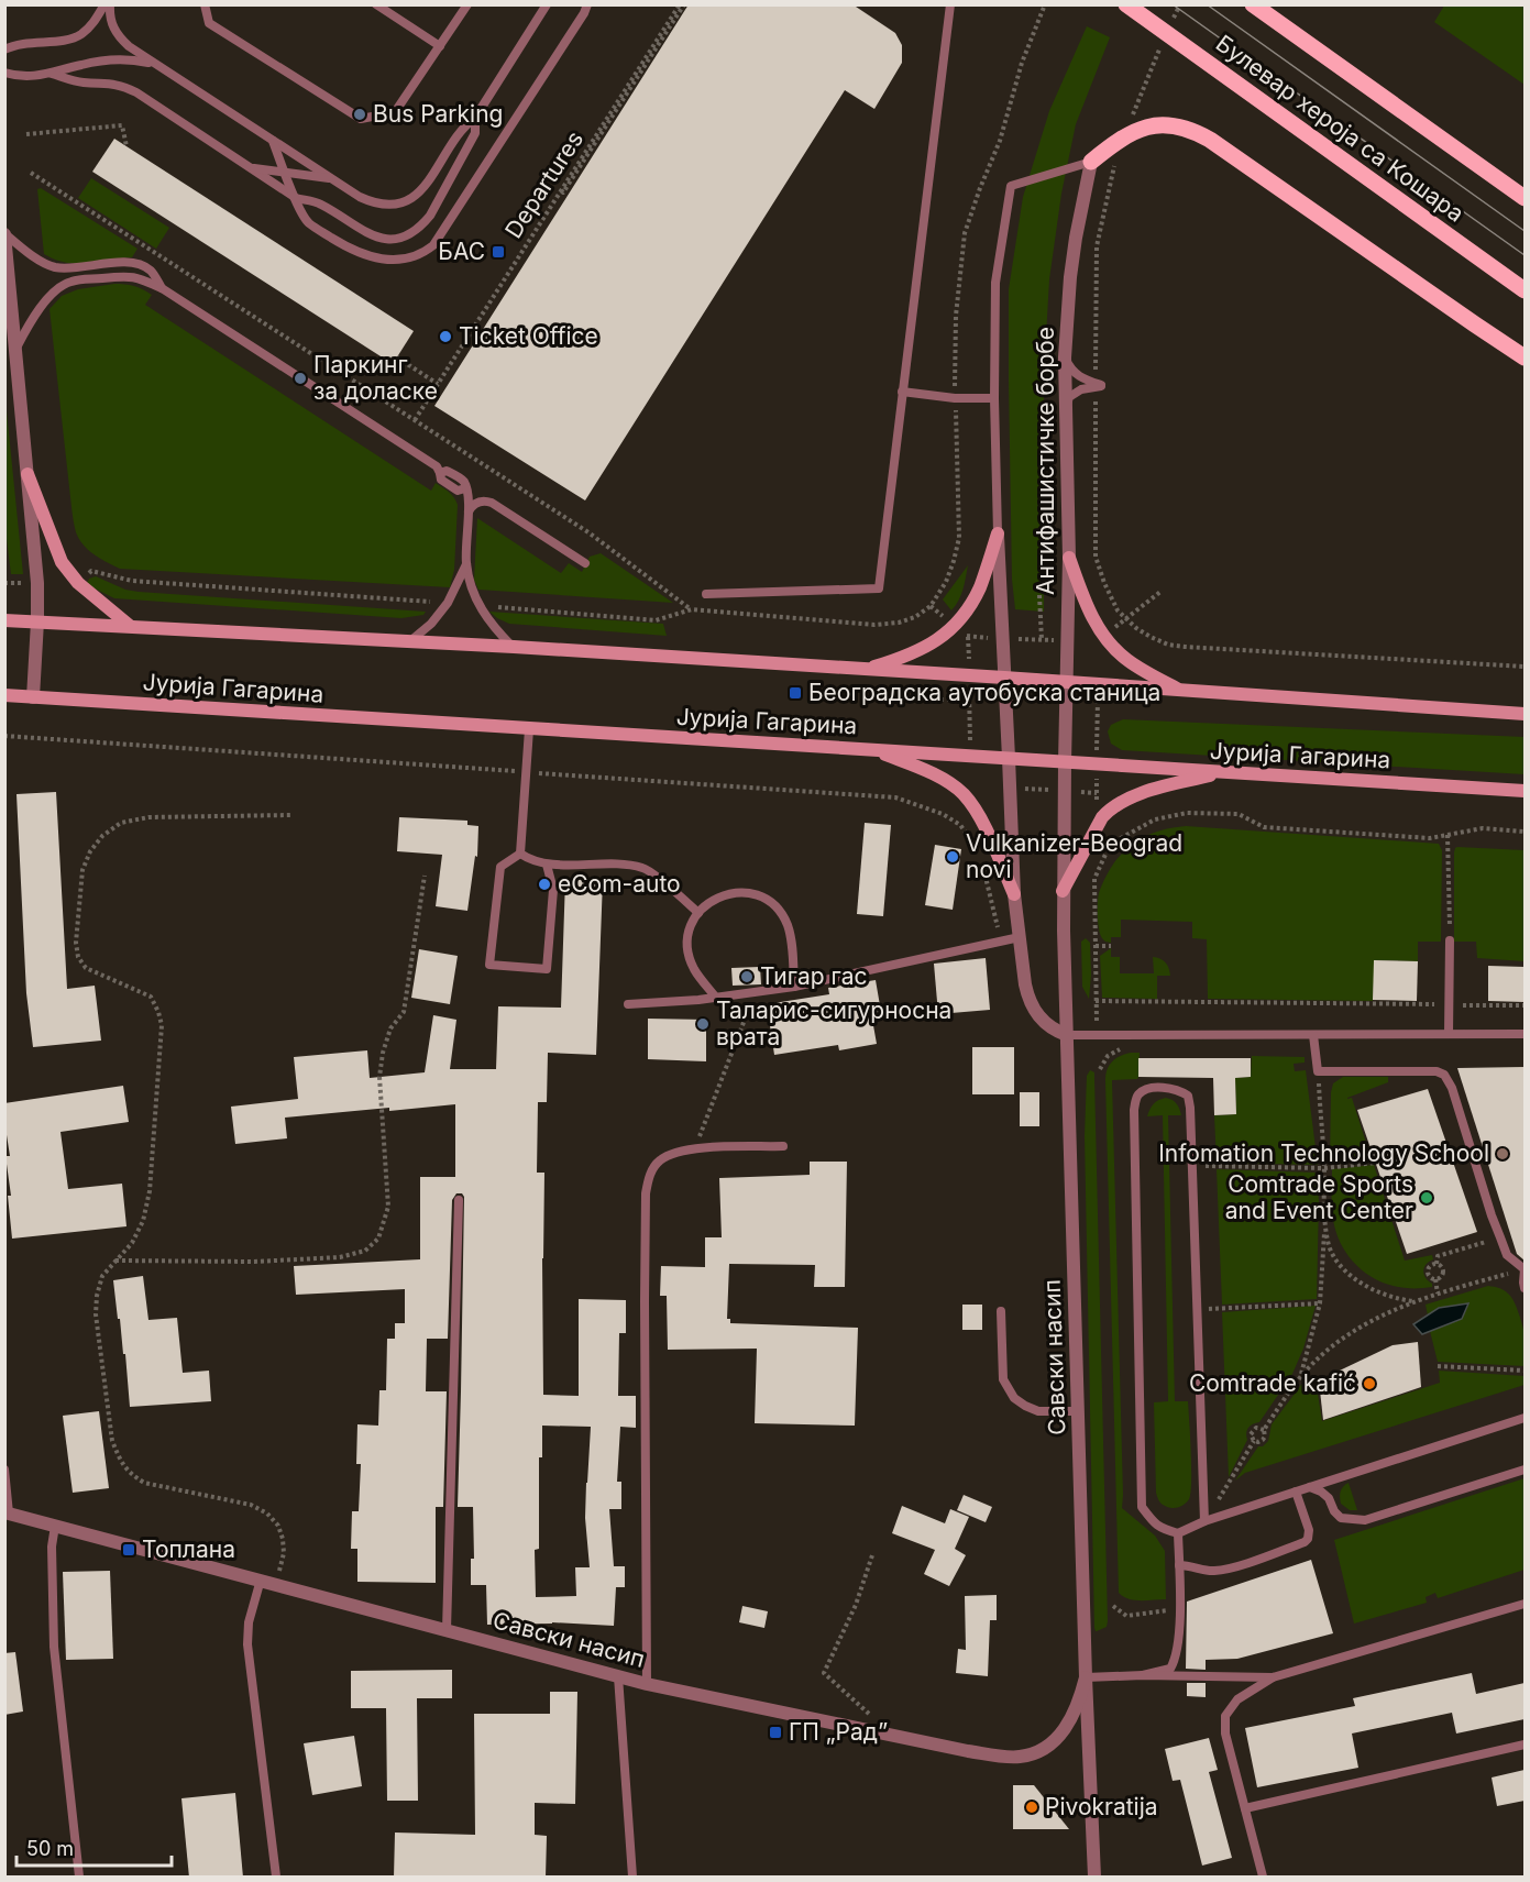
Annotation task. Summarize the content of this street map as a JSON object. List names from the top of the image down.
{
  "streets": {
    "main road": ["Булевар хероја са Кошара", "Јурија Гагарина"],
    "street": ["Антифашистичке борбе", "Савски насип"],
    "path": ["Departures"]
  },
  "crossings": [
    ["Антифашистичке борбе", "Јурија Гагарина"],
    ["Антифашистичке борбе", "Савски насип"],
    ["Јурија Гагарина", "Савски насип"]
  ],
  "places": {
    "other": [
      "Bus Parking",
      "Ticket Office",
      "Паркинг за доласке",
      "Vulkanizer-Beograd novi",
      "eCom-auto",
      "Тигар гас",
      "Таларис-сигурносна врата",
      "Infomation Technology School",
      "Comtrade Sports and Event Center",
      "Comtrade kafić",
      "Pivokratija"
    ],
    "transit": [
      "БАС",
      "Београдска аутобуска станица",
      "Топлана",
      "ГП „Рад”"
    ]
  },
  "scale_bar": "50 m"
}
